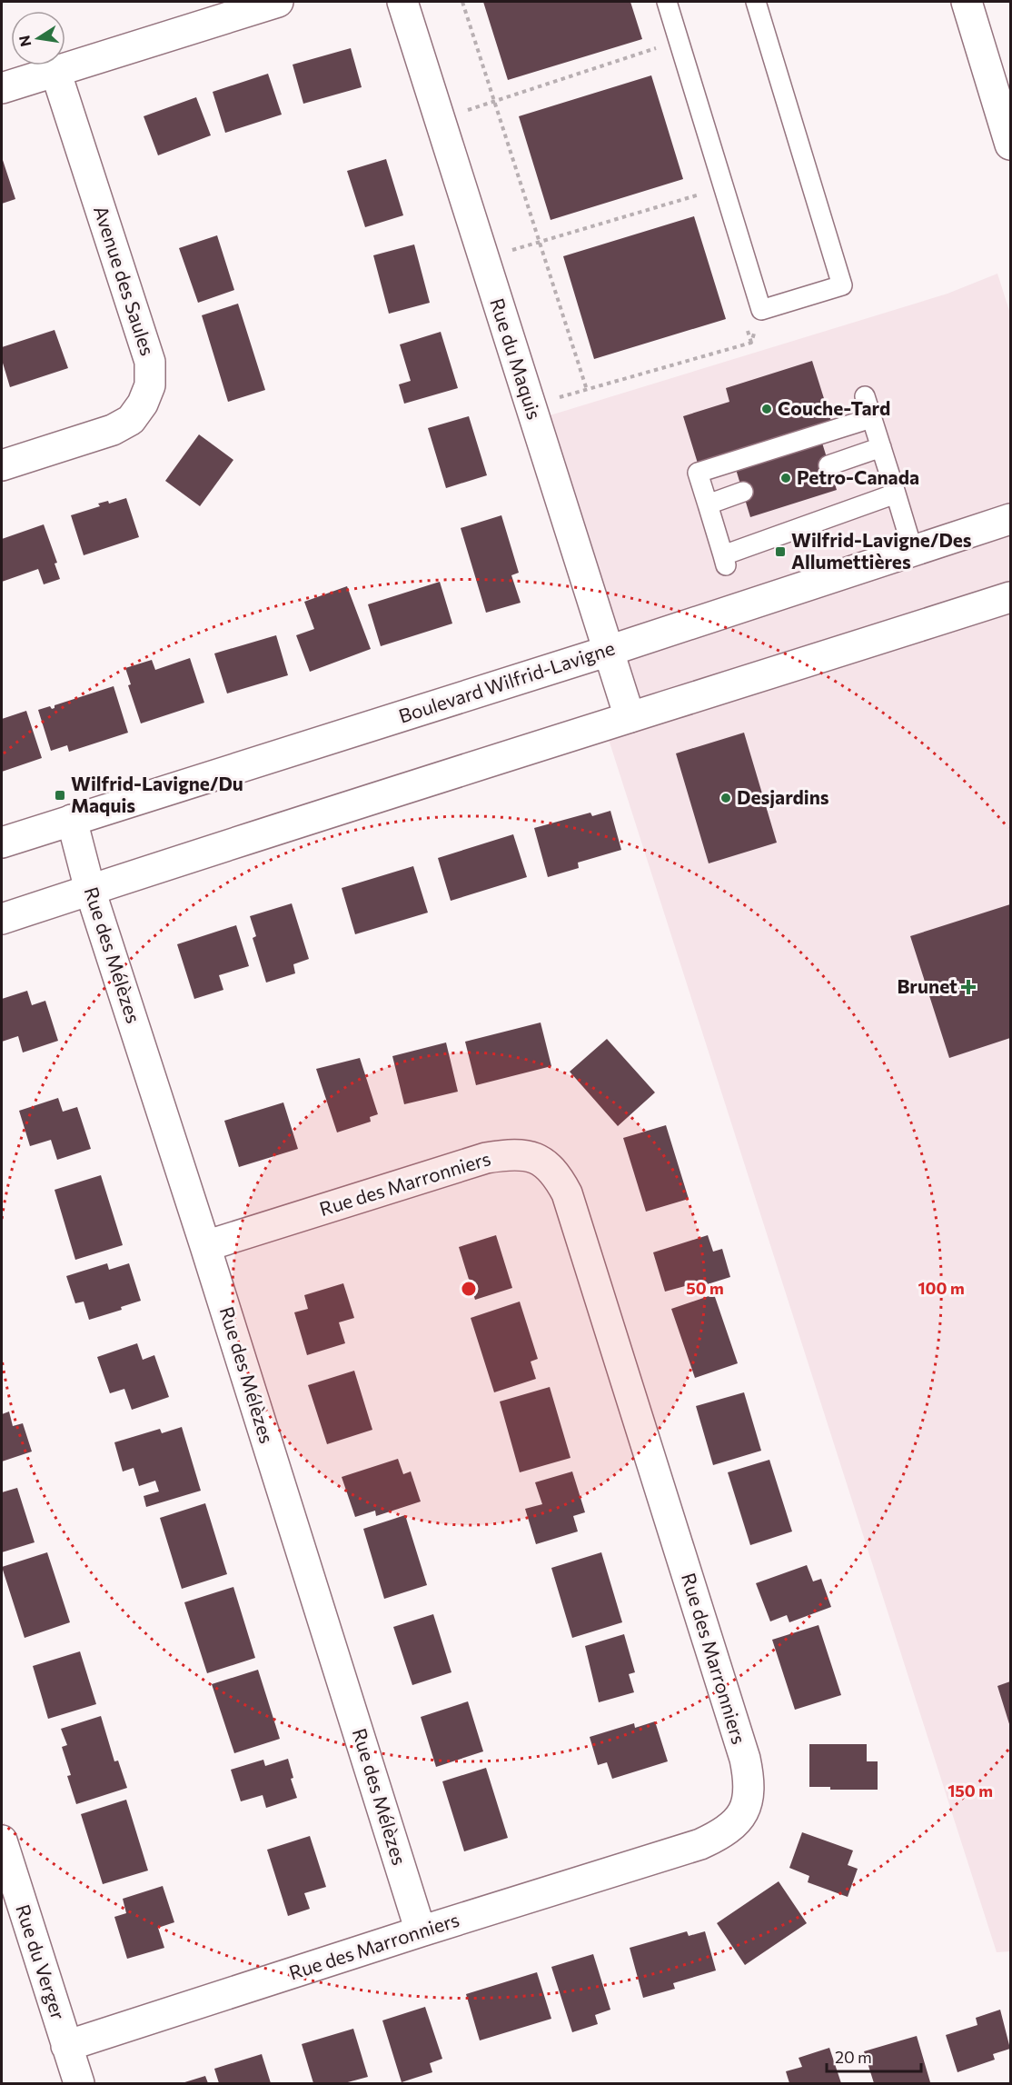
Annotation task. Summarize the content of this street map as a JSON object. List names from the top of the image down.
{
  "streets": {
    "main road": [
      "Avenue des Saules",
      "Rue du Maquis",
      "Boulevard Wilfrid-Lavigne",
      "Rue des Mélèzes",
      "Rue des Marronniers",
      "Rue du Verger"
    ]
  },
  "crossings": [
    ["Rue du Maquis", "Boulevard Wilfrid-Lavigne"],
    ["Boulevard Wilfrid-Lavigne", "Rue des Mélèzes"],
    ["Rue des Mélèzes", "Rue des Marronniers"],
    ["Rue des Marronniers", "Rue du Verger"]
  ],
  "places": {
    "other": ["Couche-Tard", "Petro-Canada", "Desjardins"],
    "transit": ["Wilfrid-Lavigne/Des Allumettières", "Wilfrid-Lavigne/Du Maquis"],
    "health": ["Brunet"]
  },
  "scale_bar": "20 m",
  "north": "left",
  "rings": ["50 m", "100 m", "150 m"]
}
